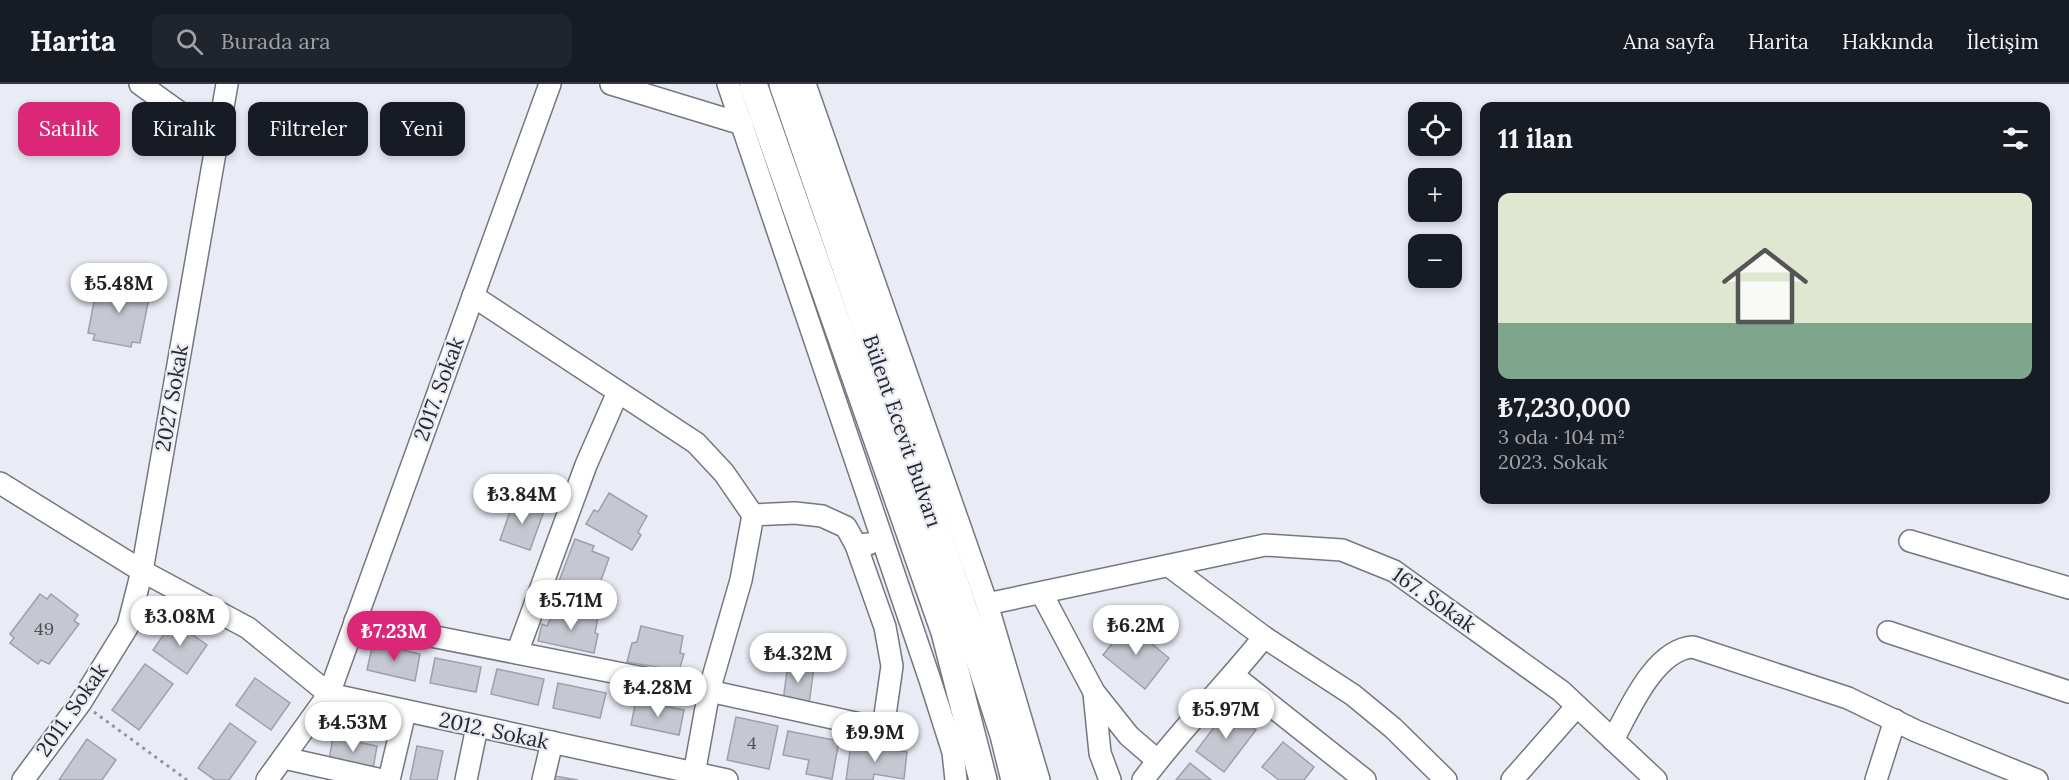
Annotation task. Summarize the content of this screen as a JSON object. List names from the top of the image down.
{
  "streets": {
    "main road": ["Bülent Ecevit Bulvarı"],
    "street": [
      "2017. Sokak",
      "2027 Sokak",
      "167. Sokak",
      "2011. Sokak",
      "2012. Sokak"
    ]
  },
  "crossings": [
    ["2017. Sokak", "2012. Sokak"],
    ["2027 Sokak", "2011. Sokak"],
    ["2027 Sokak", "2012. Sokak"],
    ["2011. Sokak", "2012. Sokak"]
  ],
  "house_numbers": ["49", "4"],
  "page": {
    "header": "Harita",
    "search": "Burada ara",
    "nav": [
      "Ana sayfa",
      "Harita",
      "Hakkında",
      "İletişim"
    ],
    "map_buttons": ["+", "−"],
    "chip": [
      "Satılık",
      "Kiralık",
      "Filtreler",
      "Yeni"
    ],
    "heading": "11 ilan",
    "list": [
      {
        "name": "₺7,230,000",
        "note": "3 oda · 104 m² · 2023. Sokak"
      }
    ],
    "price": [
      "₺5.48M",
      "₺3.84M",
      "₺5.71M",
      "₺3.08M",
      "₺6.2M",
      "₺7.23M",
      "₺4.32M",
      "₺4.28M",
      "₺5.97M",
      "₺4.53M",
      "₺9.9M"
    ]
  }
}
